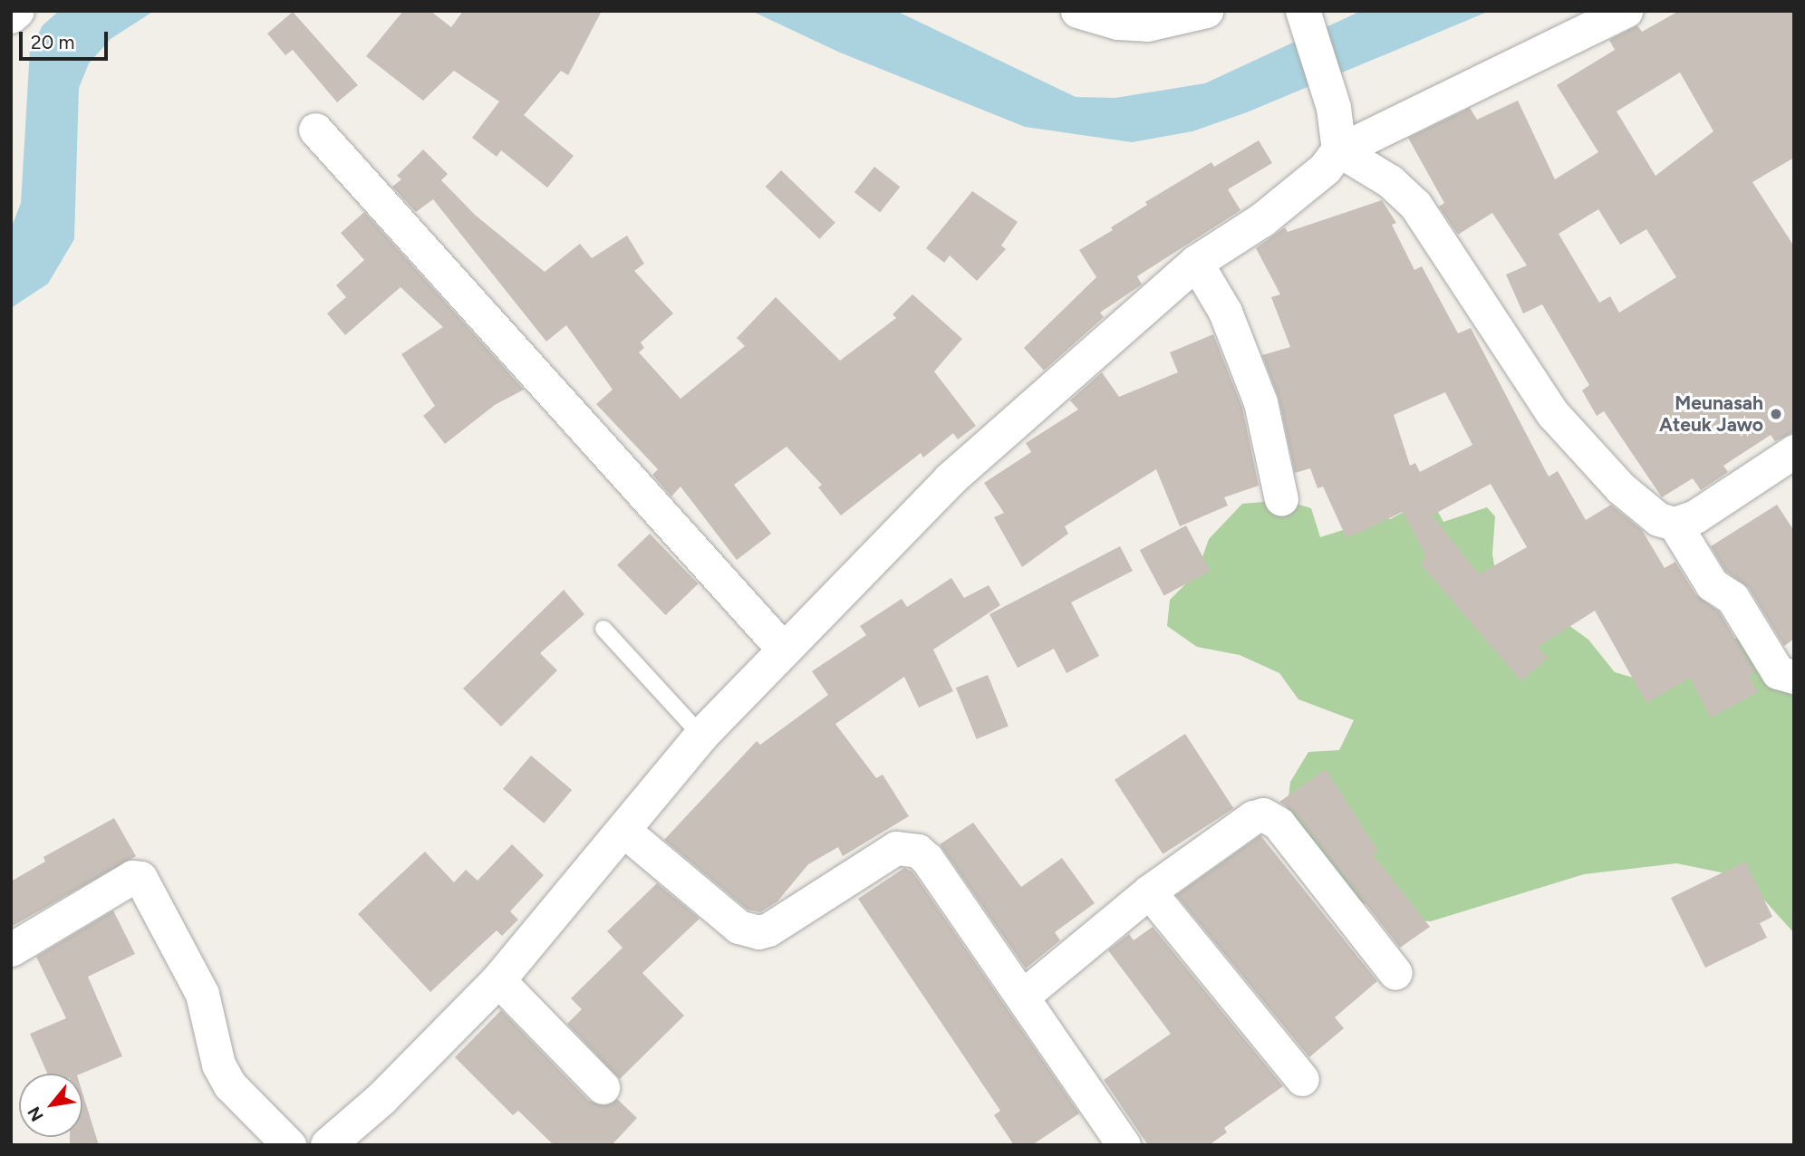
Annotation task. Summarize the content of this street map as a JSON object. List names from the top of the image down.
{
  "places": ["Meunasah Ateuk Jawo"],
  "scale_bar": "20 m",
  "north": "bottom left"
}
